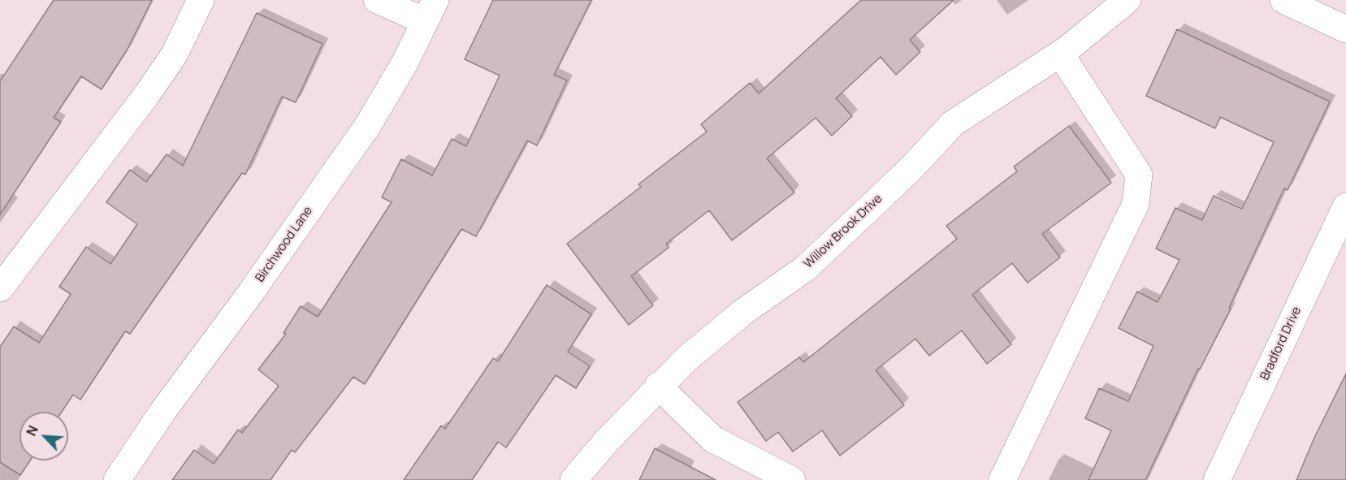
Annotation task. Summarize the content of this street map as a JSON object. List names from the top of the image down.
{
  "streets": {
    "street": ["Willow Brook Drive", "Birchwood Lane", "Bradford Drive"]
  },
  "north": "top left"
}
